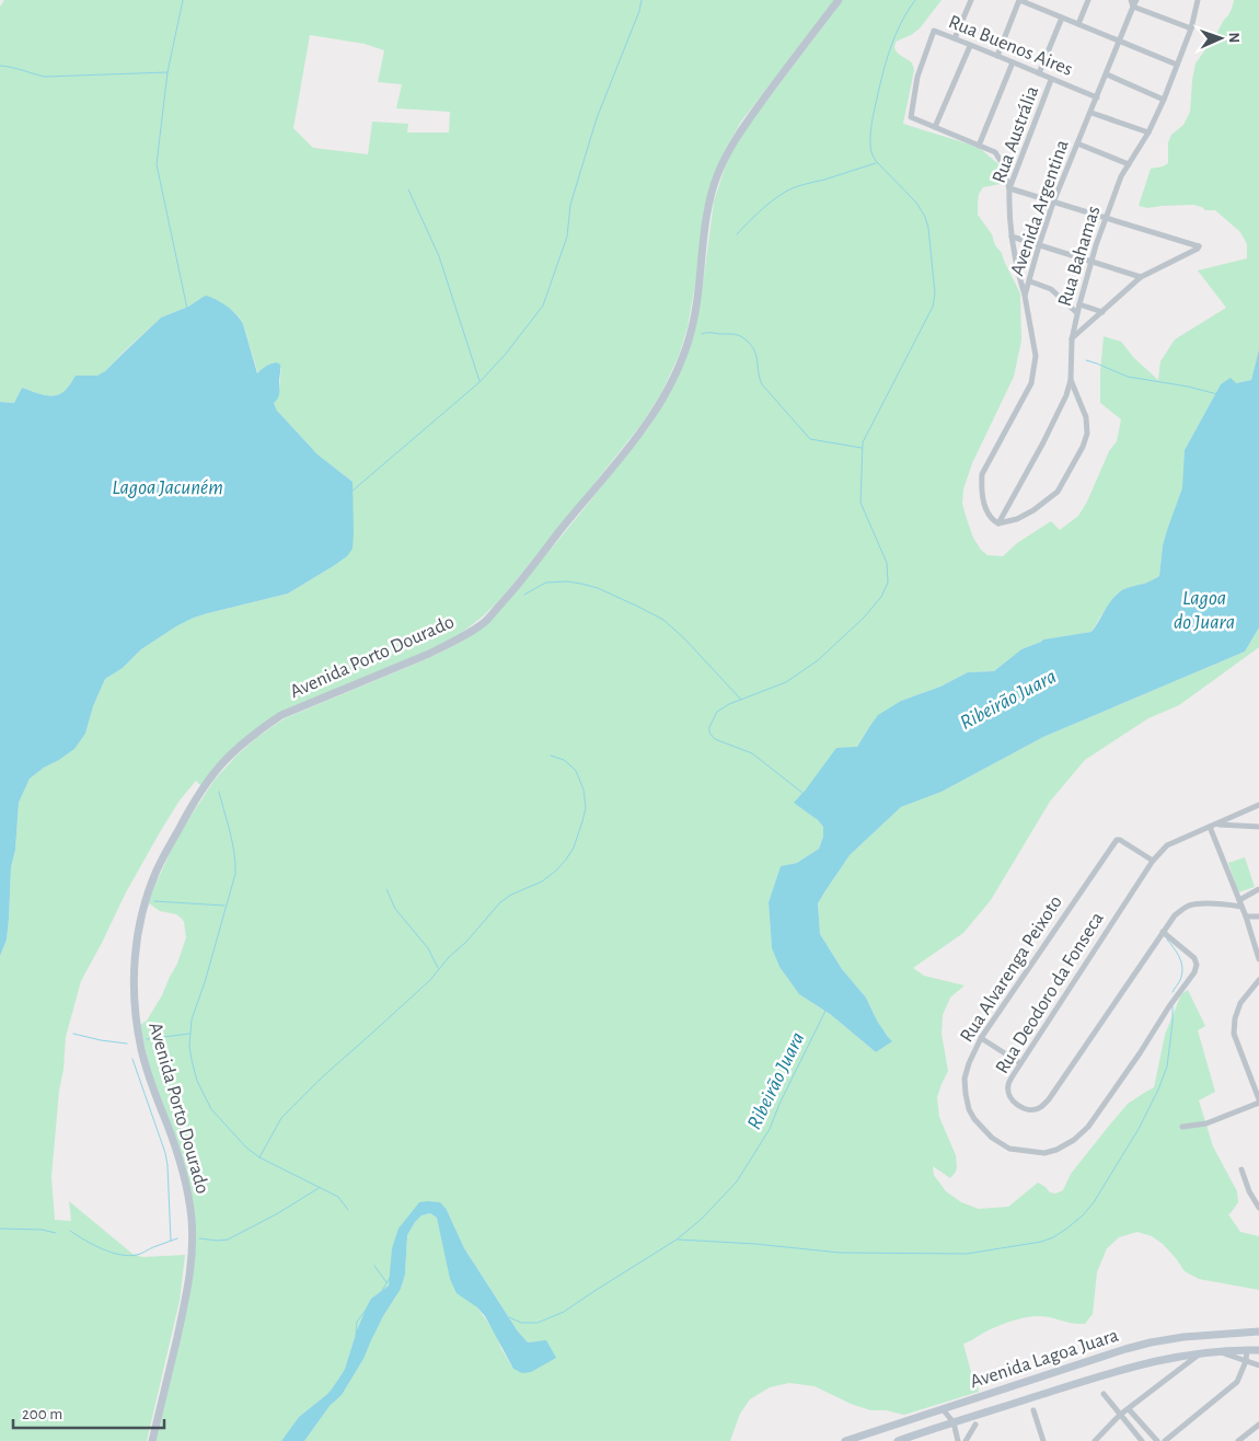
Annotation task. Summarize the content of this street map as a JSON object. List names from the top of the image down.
{
  "streets": {
    "main road": ["Avenida Porto Dourado", "Avenida Lagoa Juara"],
    "street": [
      "Rua Buenos Aires",
      "Rua Austrália",
      "Avenida Argentina",
      "Rua Bahamas",
      "Rua Alvarenga Peixoto",
      "Rua Deodoro da Fonseca"
    ]
  },
  "crossings": [
    ["Rua Buenos Aires", "Rua Austrália"],
    ["Rua Buenos Aires", "Avenida Argentina"],
    ["Rua Austrália", "Avenida Argentina"],
    ["Avenida Argentina", "Rua Bahamas"],
    ["Rua Alvarenga Peixoto", "Rua Deodoro da Fonseca"]
  ],
  "water": ["Lagoa Jacuném", "Lagoa do Juara", "Ribeirão Juara"],
  "scale_bar": "200 m",
  "north": "right"
}
